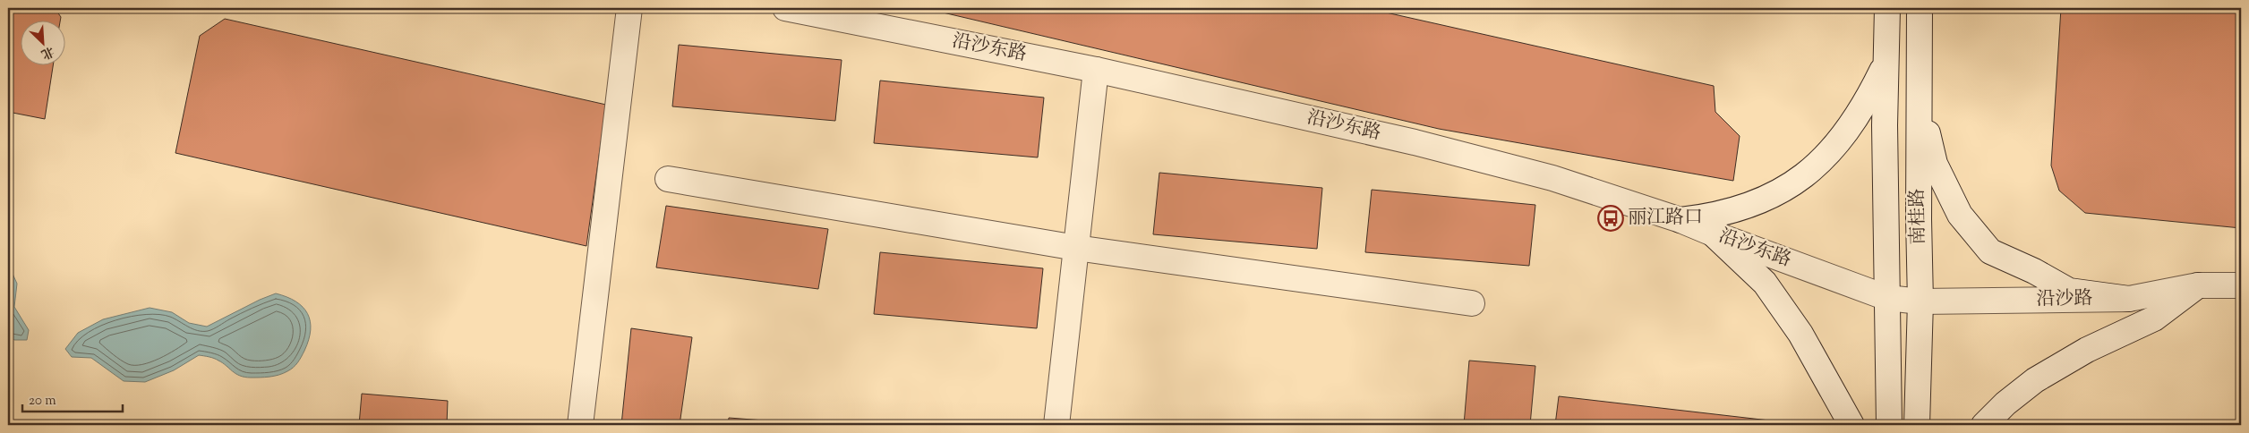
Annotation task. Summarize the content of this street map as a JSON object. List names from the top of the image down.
{
  "streets": {
    "street": ["沿沙东路", "南桂路", "沿沙路"]
  },
  "crossings": [
    ["沿沙东路", "南桂路"],
    ["沿沙东路", "沿沙路"],
    ["南桂路", "沿沙路"]
  ],
  "places": {
    "bus stop": ["丽江路口"]
  },
  "scale_bar": "20 m",
  "north": "bottom right"
}
